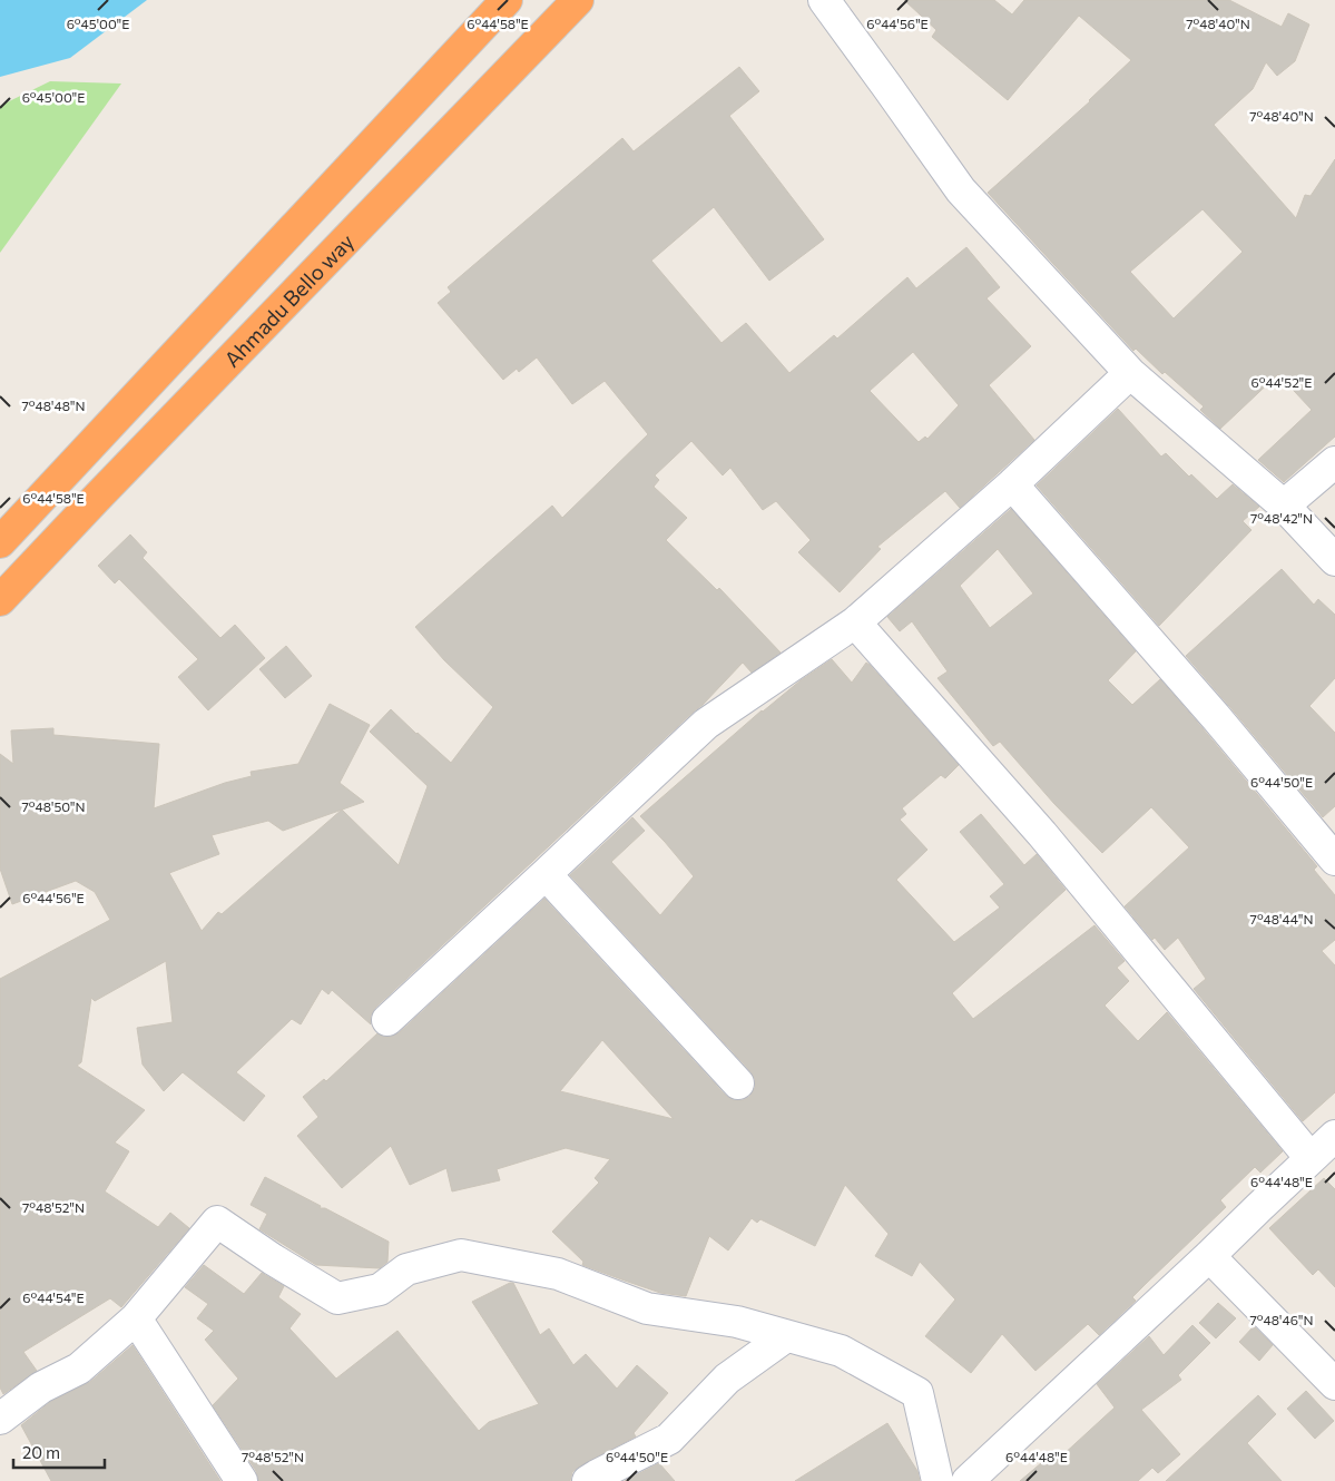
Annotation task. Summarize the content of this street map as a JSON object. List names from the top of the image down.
{
  "streets": {
    "highway": ["Ahmadu Bello way"]
  },
  "scale_bar": "20 m",
  "coordinates": [
    "6°45'00\"E",
    "6°44'56\"E",
    "7°48'40\"N",
    "6°44'58\"E",
    "6°44'52\"E",
    "7°48'48\"N",
    "7°48'42\"N",
    "6°44'50\"E",
    "7°48'50\"N",
    "7°48'44\"N",
    "6°44'48\"E",
    "7°48'52\"N",
    "6°44'54\"E",
    "7°48'46\"N"
  ]
}
